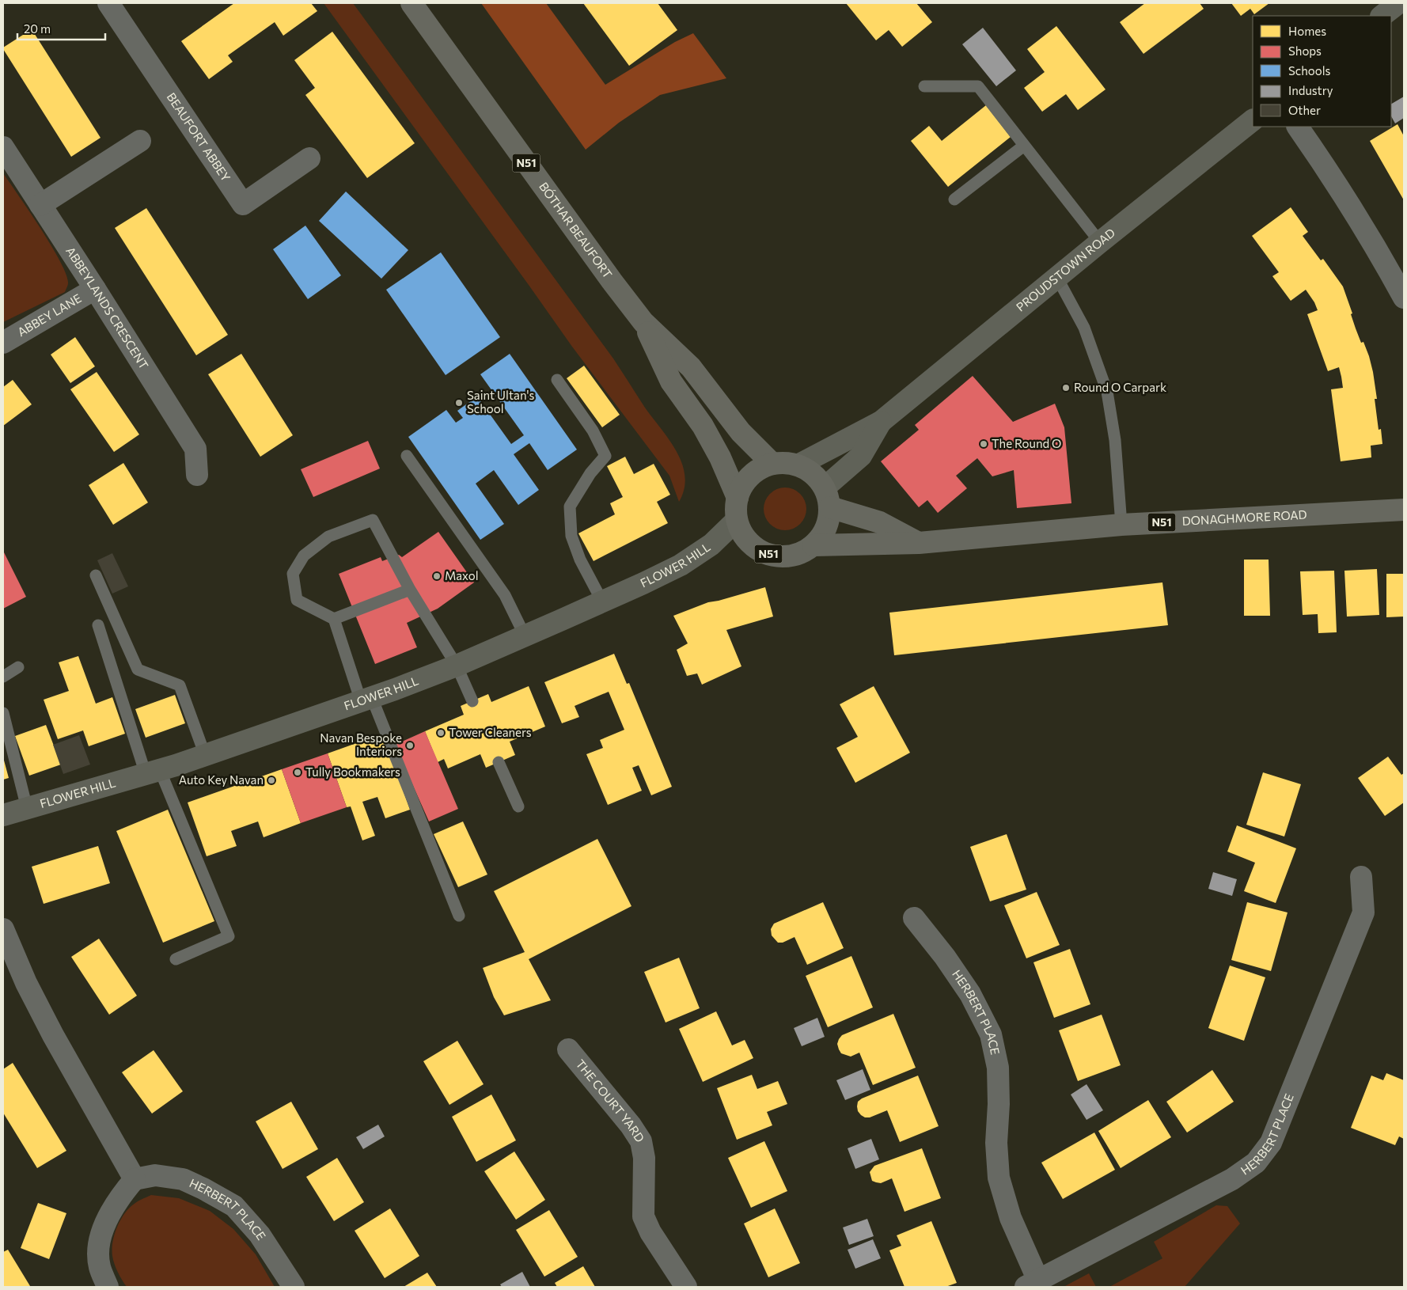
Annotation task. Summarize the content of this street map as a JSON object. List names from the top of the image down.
{
  "streets": {
    "main road": [
      "N51",
      "BÓTHAR BEAUFORT",
      "PROUDSTOWN ROAD",
      "DONAGHMORE ROAD",
      "FLOWER HILL"
    ],
    "street": [
      "BEAUFORT ABBEY",
      "ABBEYLANDS CRESCENT",
      "ABBEY LANE",
      "HERBERT PLACE",
      "THE COURT YARD"
    ]
  },
  "crossings": [
    ["N51", "BÓTHAR BEAUFORT"],
    ["N51", "PROUDSTOWN ROAD"],
    ["N51", "DONAGHMORE ROAD"],
    ["N51", "FLOWER HILL"],
    ["BÓTHAR BEAUFORT", "PROUDSTOWN ROAD"],
    ["BÓTHAR BEAUFORT", "DONAGHMORE ROAD"],
    ["BÓTHAR BEAUFORT", "FLOWER HILL"],
    ["PROUDSTOWN ROAD", "DONAGHMORE ROAD"],
    ["PROUDSTOWN ROAD", "FLOWER HILL"],
    ["ABBEYLANDS CRESCENT", "ABBEY LANE"],
    ["DONAGHMORE ROAD", "FLOWER HILL"]
  ],
  "places": [
    "Round O Carpark",
    "Saint Ultan's School",
    "The Round O",
    "Maxol",
    "Tower Cleaners",
    "Navan Bespoke Interiors",
    "Tully Bookmakers",
    "Auto Key Navan"
  ],
  "legend": [
    "Homes",
    "Shops",
    "Schools",
    "Industry",
    "Other"
  ],
  "scale_bar": "20 m"
}
